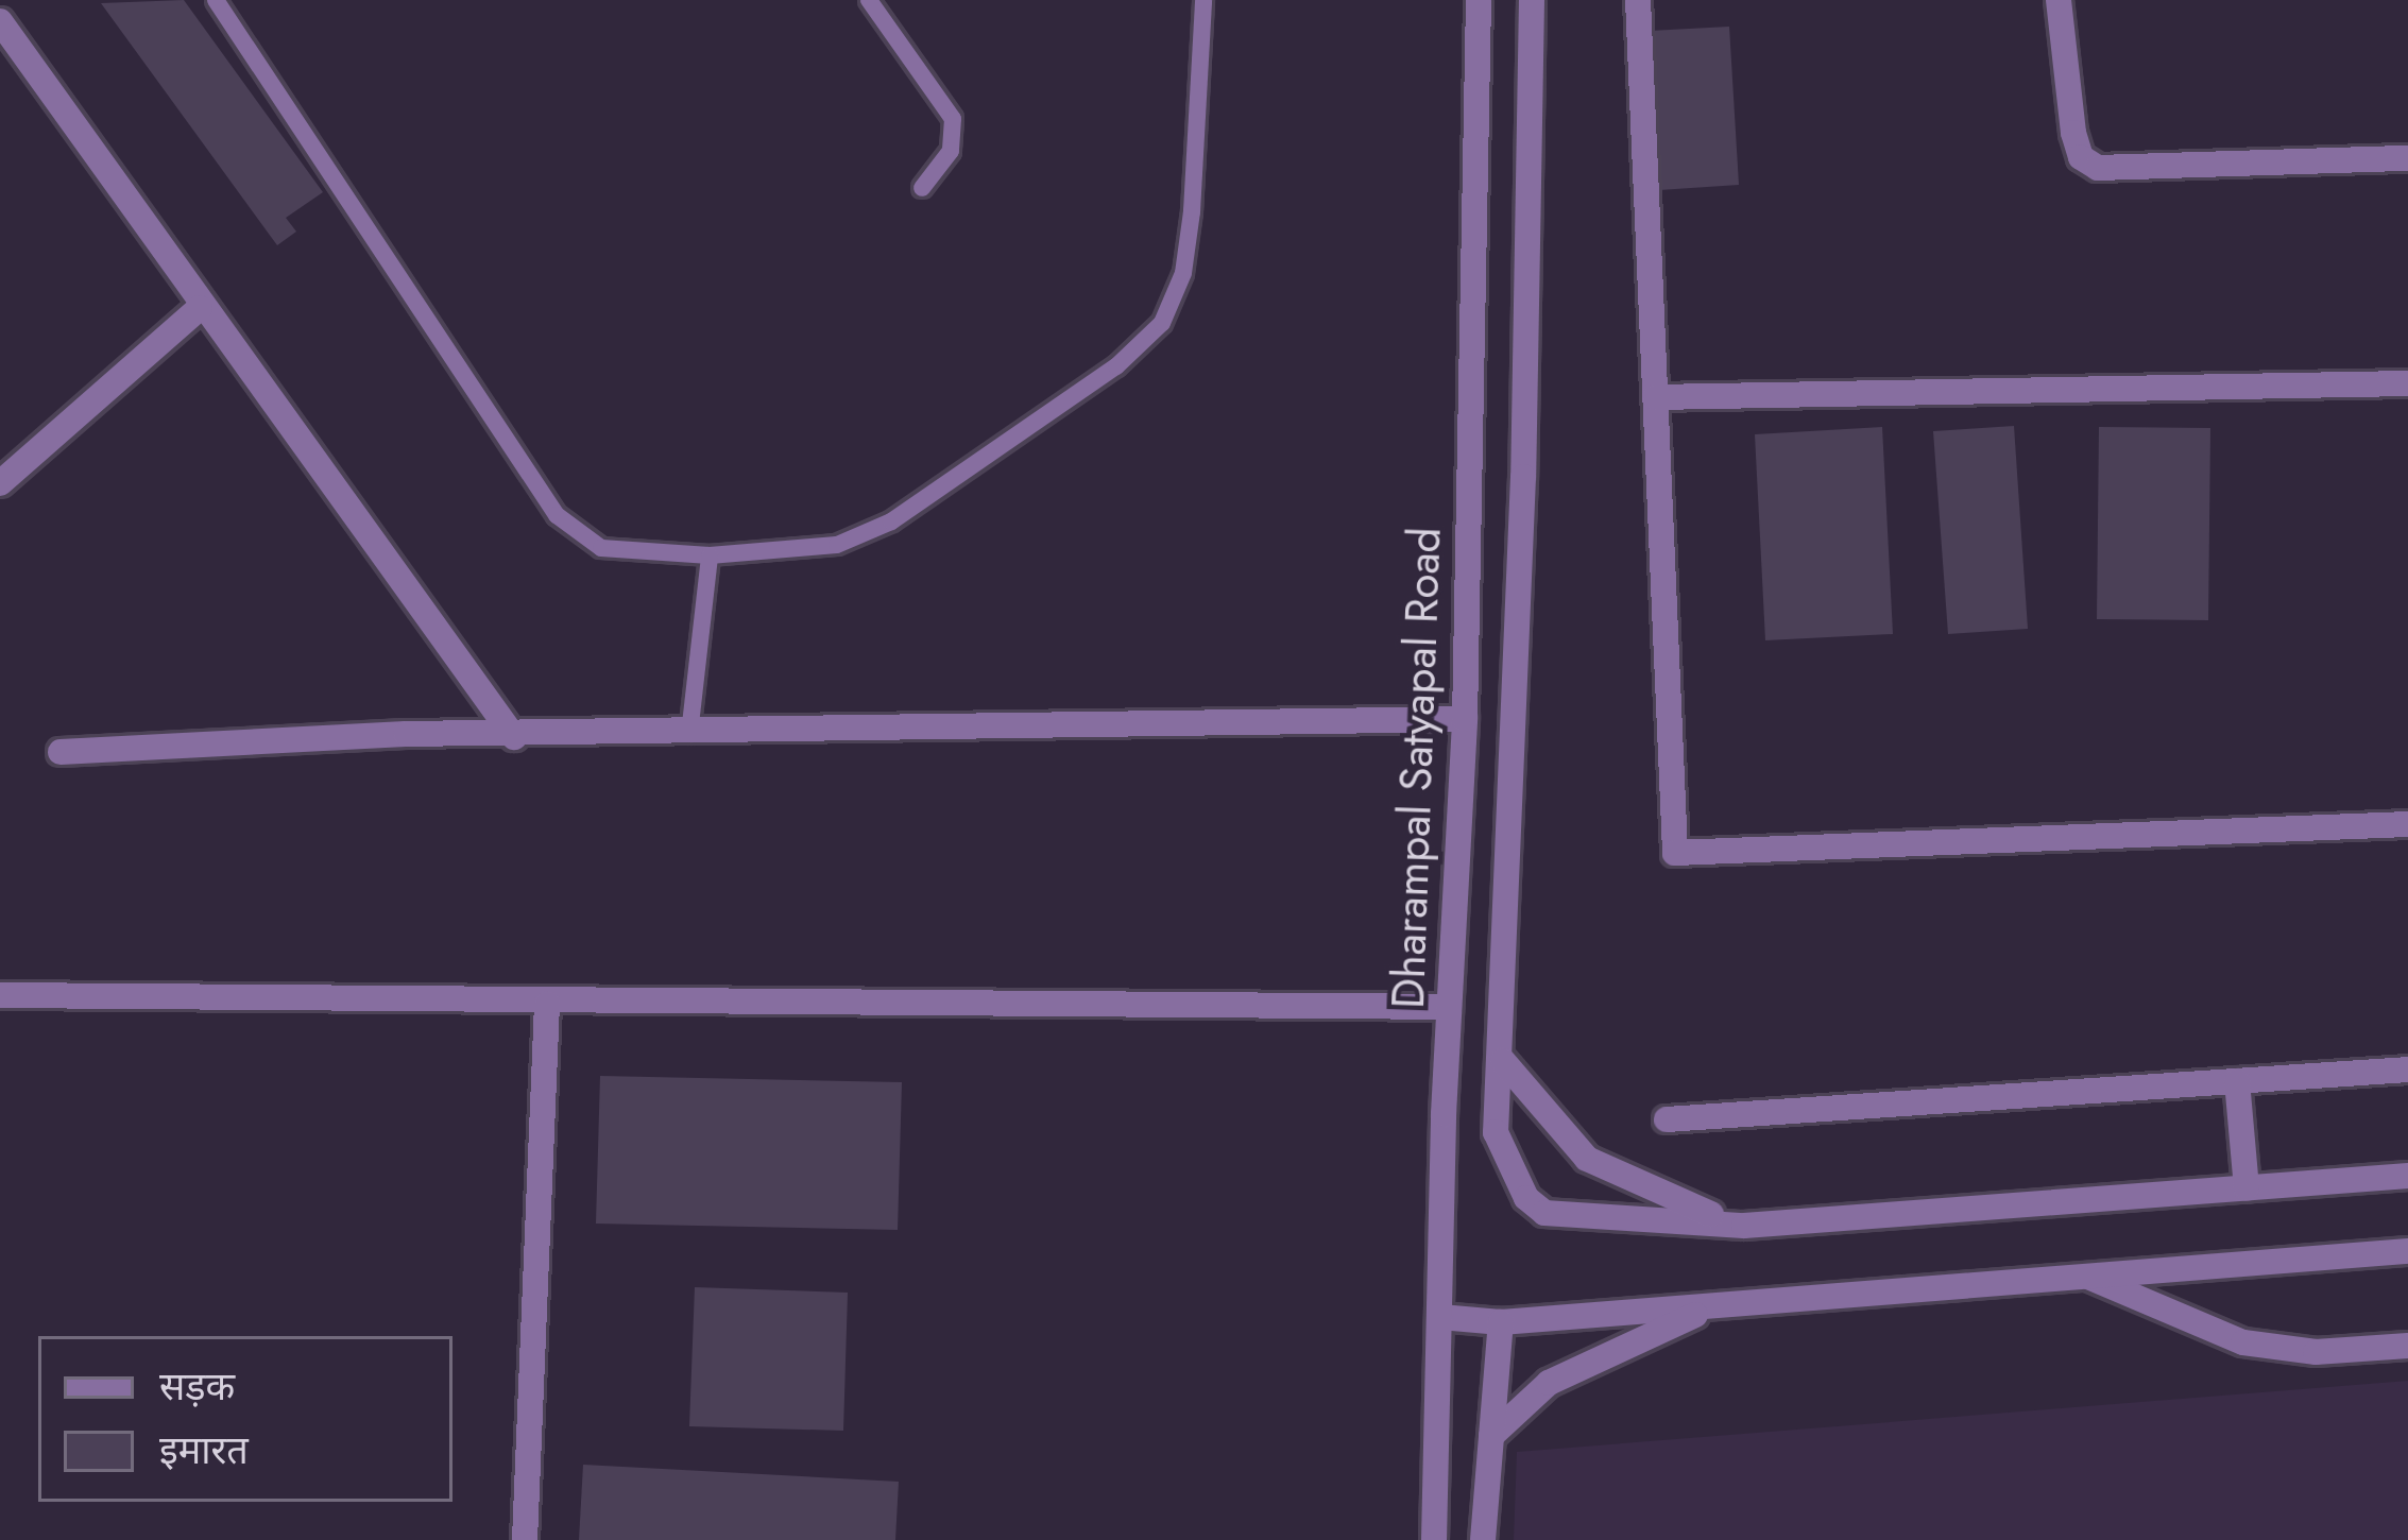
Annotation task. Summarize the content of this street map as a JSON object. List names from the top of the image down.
{
  "streets": {
    "street": ["Dharampal Satyapal Road"]
  },
  "legend": ["सड़क", "इमारत"]
}
